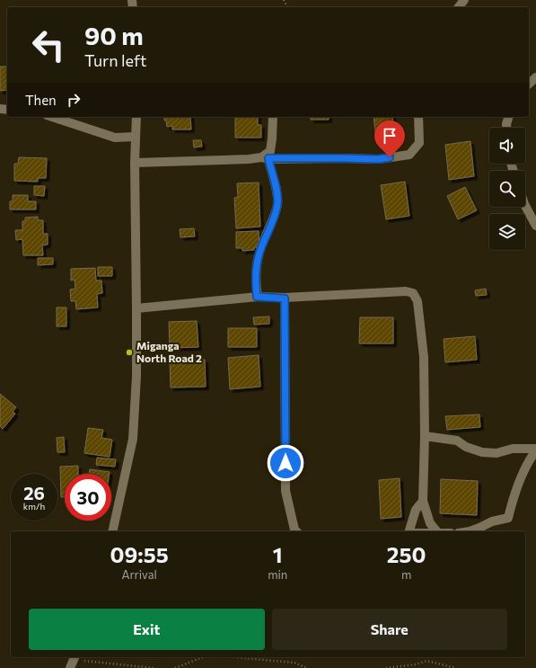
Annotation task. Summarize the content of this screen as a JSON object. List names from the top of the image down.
{
  "places": ["Miganga North Road 2"],
  "page": {
    "turn": ["90 m", "Turn left"],
    "then": "Then",
    "speed": "26 km/h",
    "limit": "30",
    "eta": [
      "09:55",
      "Arrival",
      "1",
      "min",
      "250",
      "m"
    ],
    "buttons": ["Exit", "Share"]
  }
}
